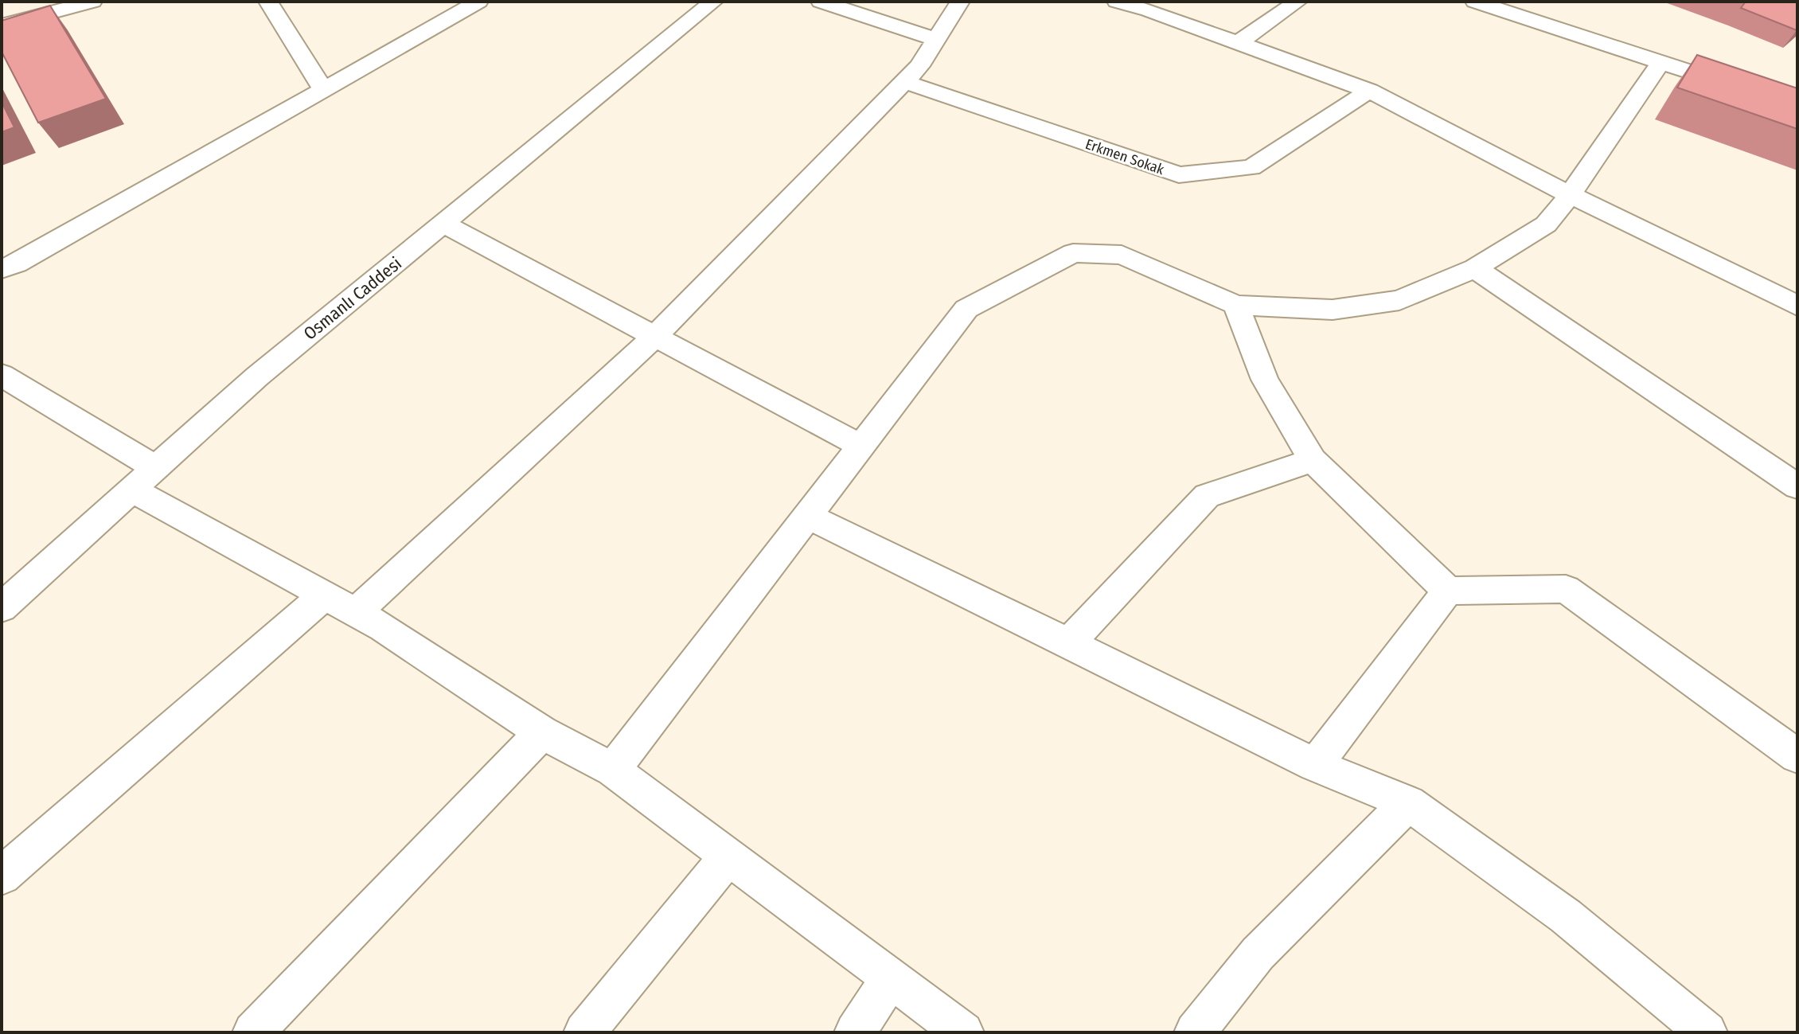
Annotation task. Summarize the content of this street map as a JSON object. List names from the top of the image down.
{
  "streets": {
    "street": ["Erkmen Sokak", "Osmanlı Caddesi"]
  }
}
